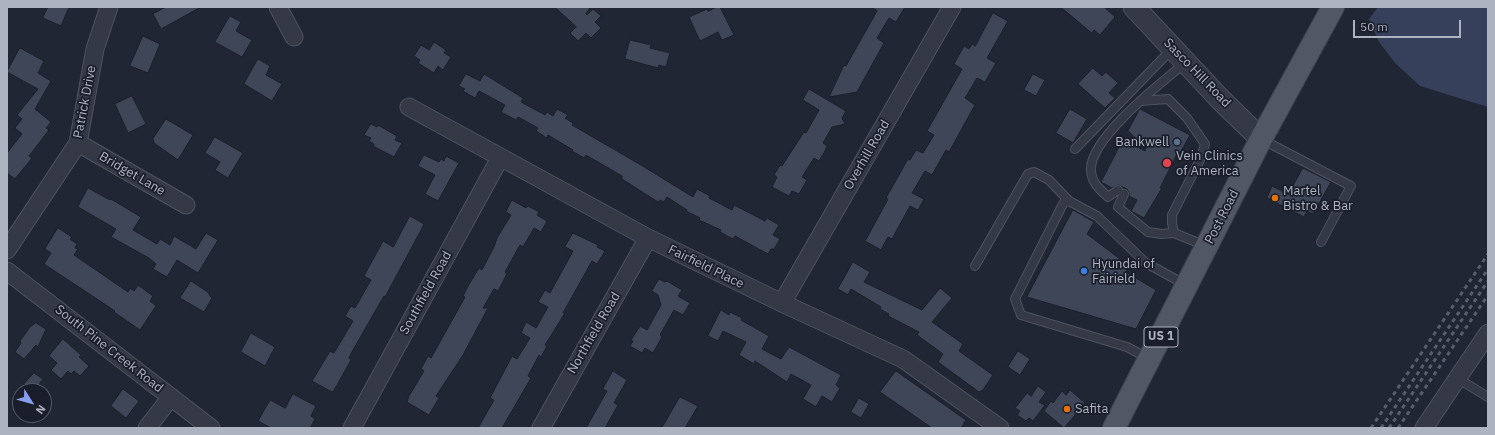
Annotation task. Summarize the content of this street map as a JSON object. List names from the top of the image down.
{
  "streets": {
    "main road": ["Post Road", "US 1"],
    "street": [
      "Sasco Hill Road",
      "Patrick Drive",
      "Overhill Road",
      "Bridget Lane",
      "Fairfield Place",
      "Southfield Road",
      "Northfield Road",
      "South Pine Creek Road"
    ]
  },
  "crossings": [
    ["Sasco Hill Road", "Post Road"],
    ["Patrick Drive", "Bridget Lane"],
    ["Overhill Road", "Fairfield Place"],
    ["Fairfield Place", "Southfield Road"],
    ["Fairfield Place", "Northfield Road"]
  ],
  "places": [
    "Bankwell",
    "Vein Clinics of America",
    "Martel Bistro & Bar",
    "Hyundai of Fairield",
    "Safita"
  ],
  "scale_bar": "50 m",
  "north": "bottom right"
}
